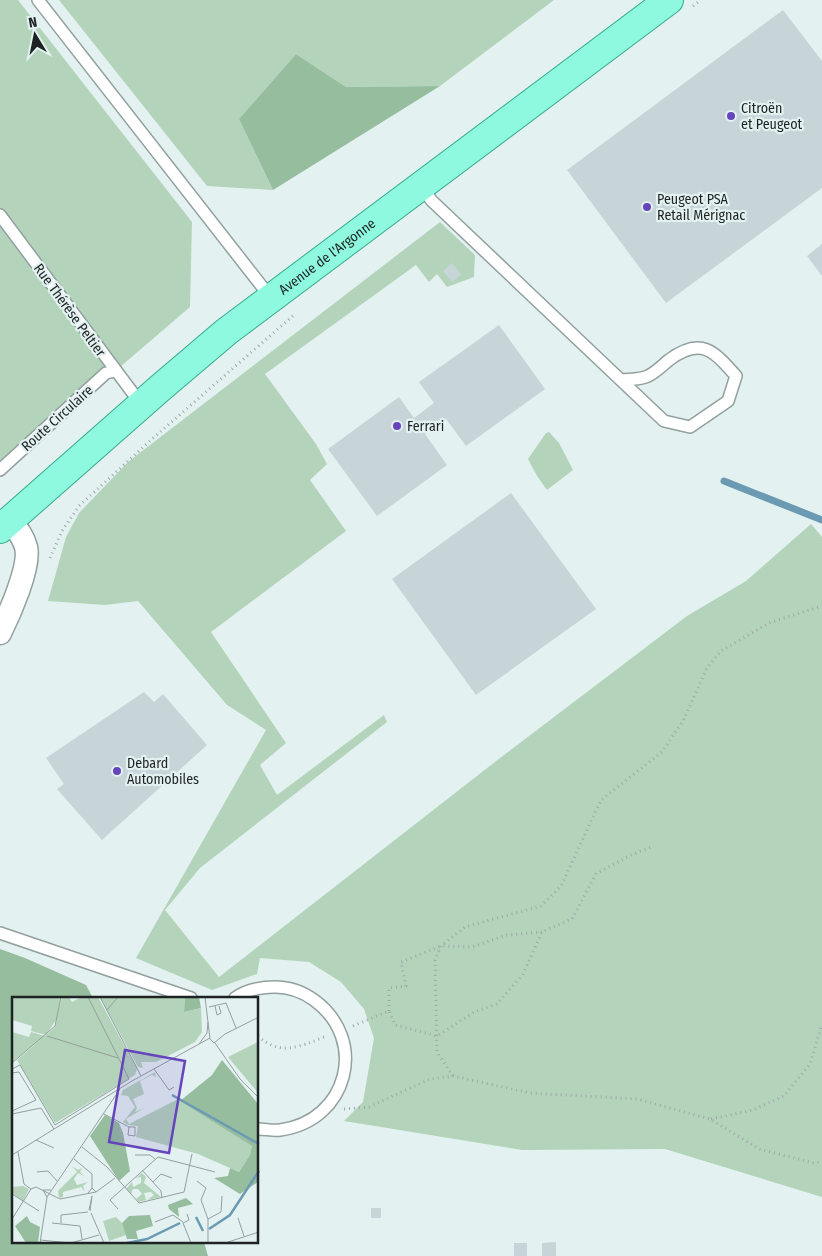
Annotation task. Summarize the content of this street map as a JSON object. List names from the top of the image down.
{
  "streets": {
    "main road": ["Avenue de l'Argonne"],
    "lane": ["Rue Thérèse Peltier", "Route Circulaire"]
  },
  "crossings": [
    ["Avenue de l'Argonne", "Rue Thérèse Peltier"],
    ["Rue Thérèse Peltier", "Route Circulaire"]
  ],
  "places": [
    "Citroën et Peugeot",
    "Peugeot PSA Retail Mérignac",
    "Ferrari",
    "Debard Automobiles"
  ],
  "north": "top"
}
